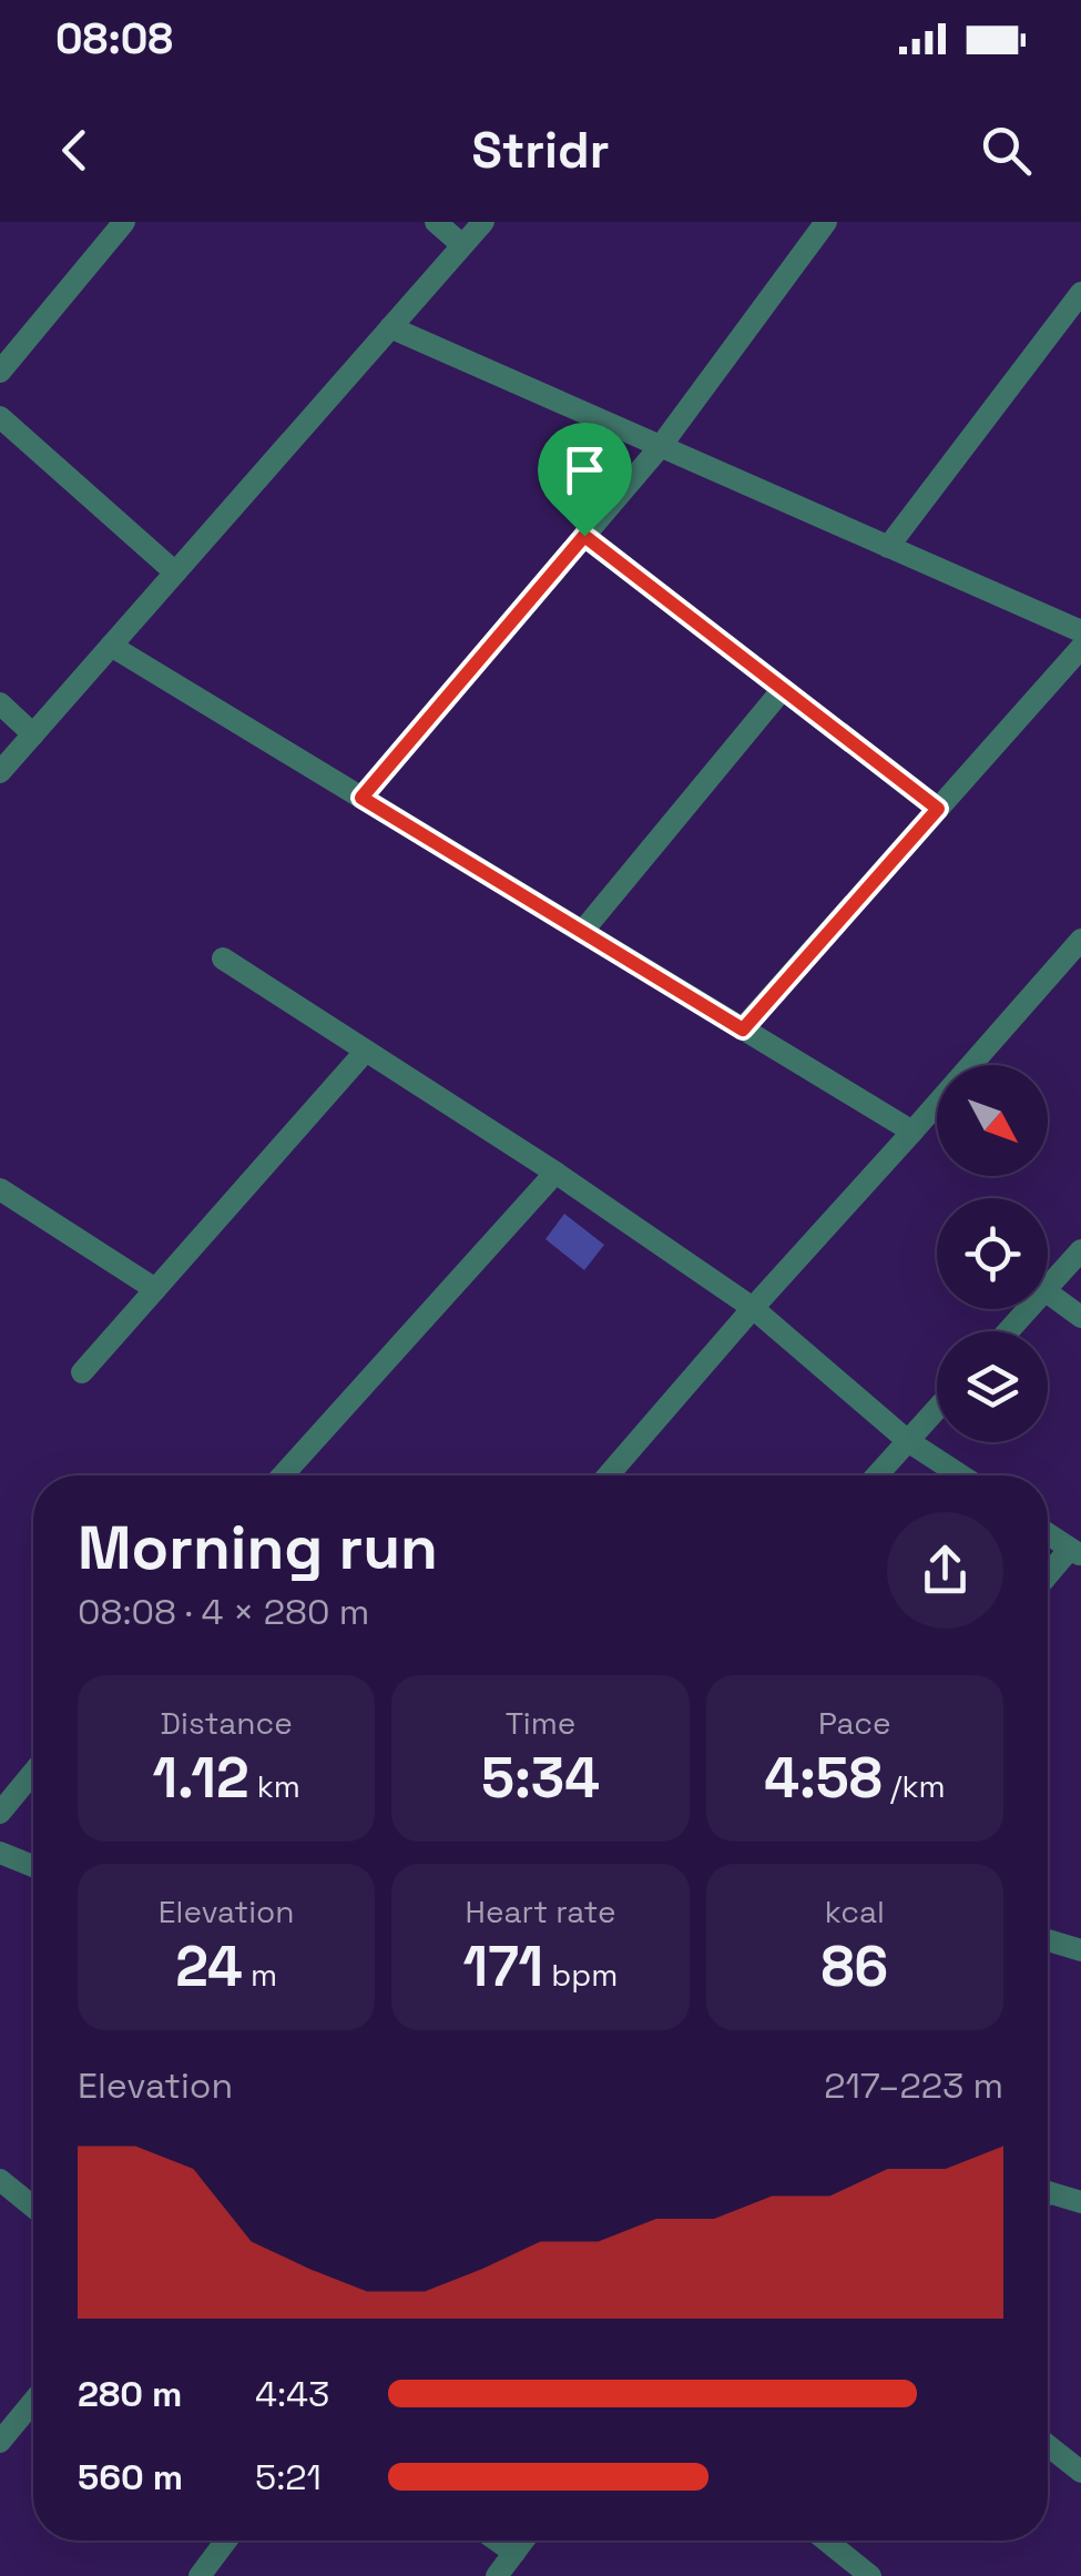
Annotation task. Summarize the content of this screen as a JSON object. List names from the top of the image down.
{
  "north": "bottom right",
  "page": {
    "status": "08:08",
    "header": "Stridr",
    "heading": ["Morning run", "08:08 · 4 × 280 m"],
    "stats": [
      ["Distance", "1.12 km"],
      ["Time", "5:34"],
      ["Pace", "4:58 /km"],
      ["Elevation", "24 m"],
      ["Heart rate", "171 bpm"],
      ["kcal", "86"]
    ],
    "chart": ["Elevation", "217–223 m"],
    "list": [
      {
        "name": "280 m",
        "note": "4:43"
      },
      {
        "name": "560 m",
        "note": "5:21"
      }
    ]
  }
}
